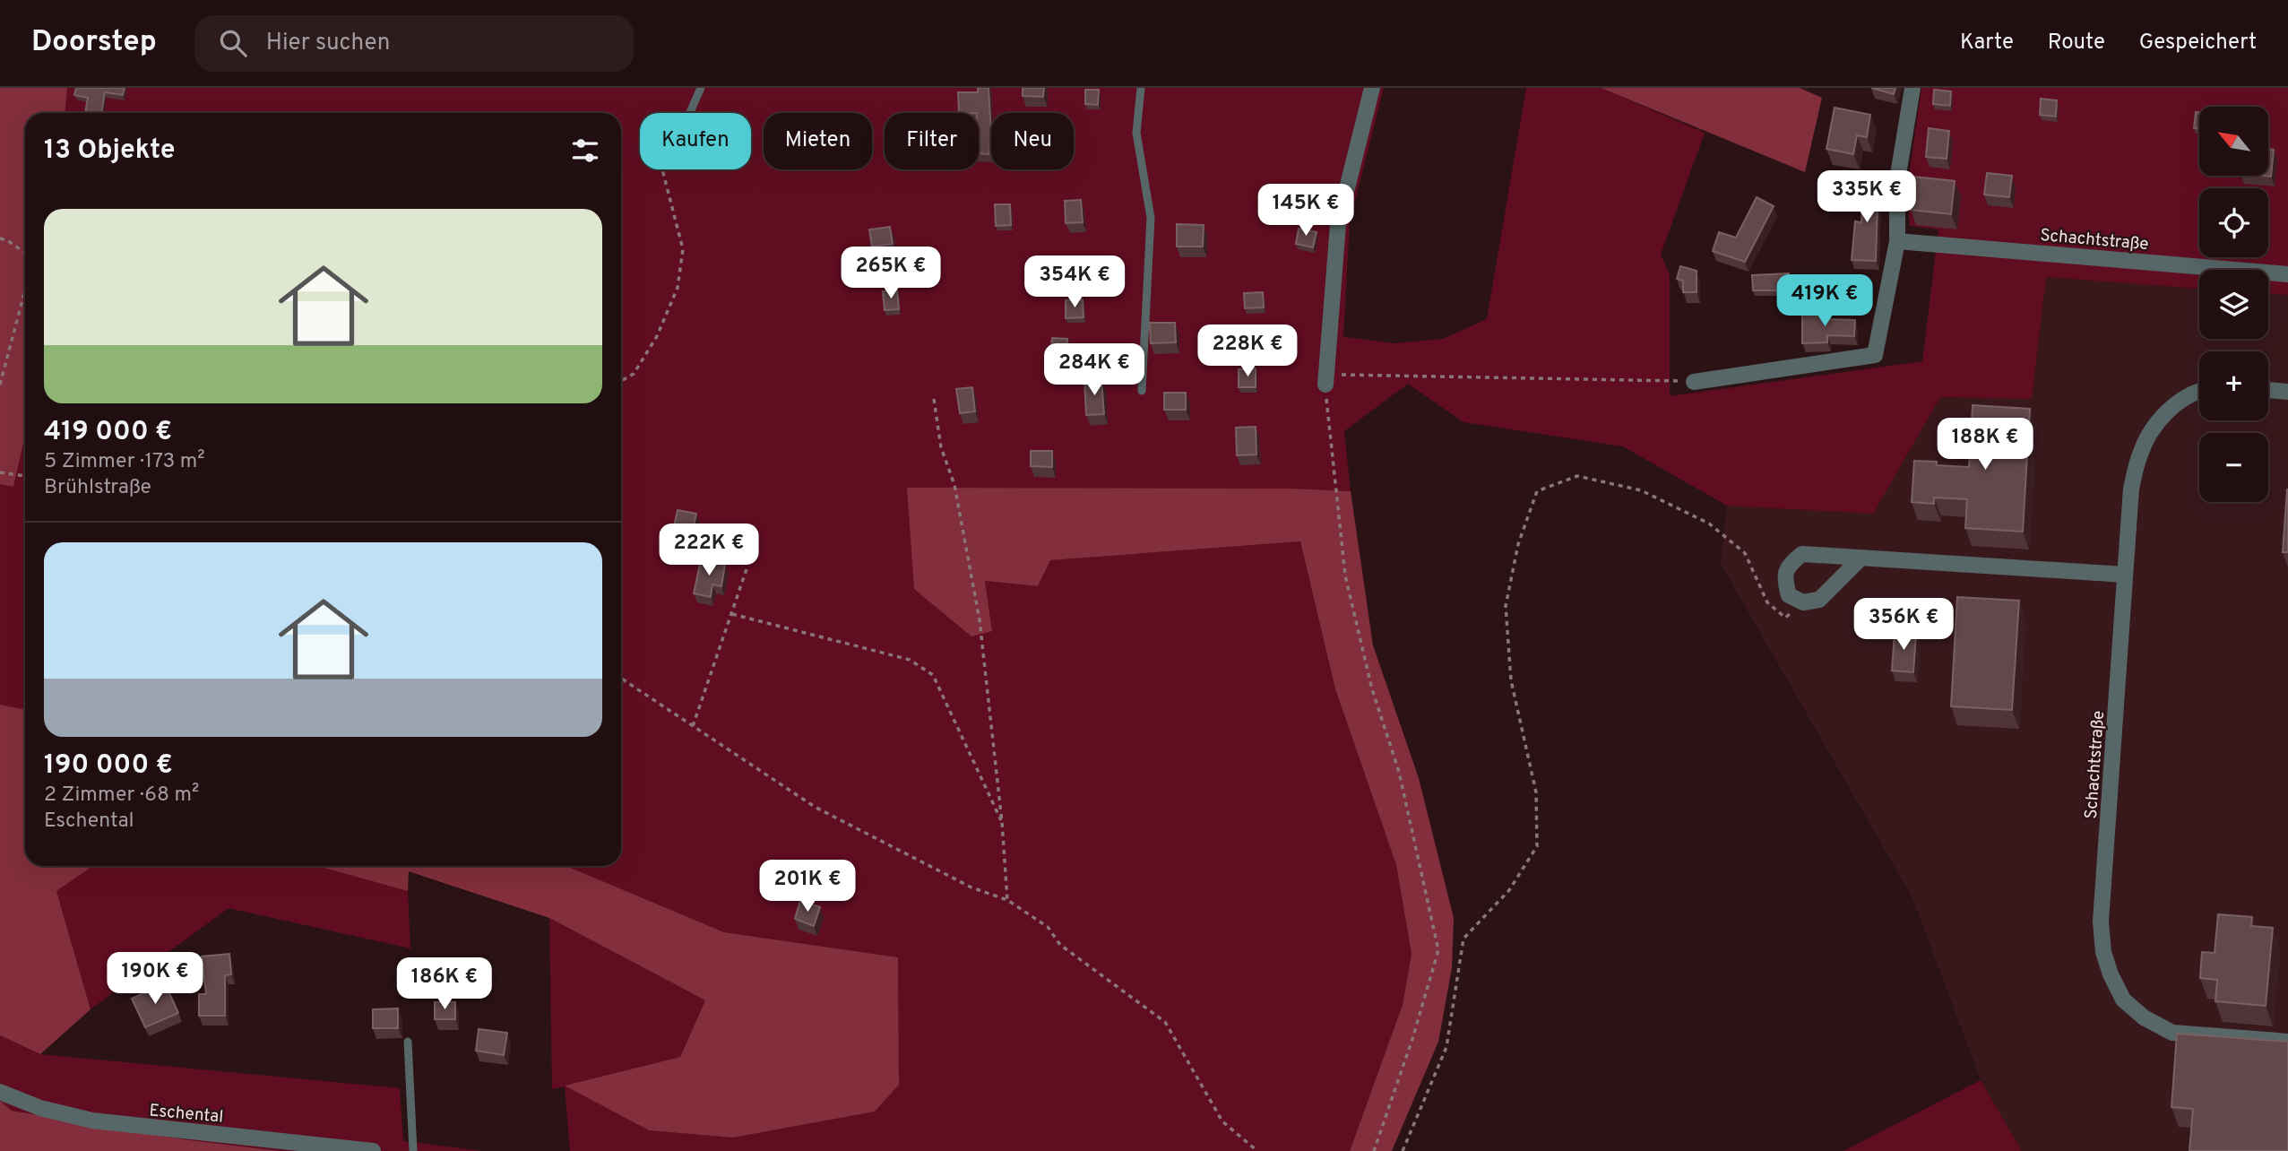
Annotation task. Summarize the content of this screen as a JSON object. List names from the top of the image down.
{
  "streets": {
    "street": ["Schachtstraße", "Eschental"]
  },
  "north": "top left",
  "page": {
    "header": "Doorstep",
    "search": "Hier suchen",
    "nav": ["Karte", "Route", "Gespeichert"],
    "map_buttons": ["+", "−"],
    "chip": [
      "Kaufen",
      "Mieten",
      "Filter",
      "Neu"
    ],
    "heading": "13 Objekte",
    "price": [
      "335K €",
      "145K €",
      "265K €",
      "354K €",
      "419K €",
      "228K €",
      "284K €",
      "188K €",
      "222K €",
      "356K €",
      "201K €",
      "190K €",
      "186K €"
    ],
    "list": [
      {
        "name": "419 000 €",
        "note": "5 Zimmer · 173 m² · Brühlstraße"
      },
      {
        "name": "190 000 €",
        "note": "2 Zimmer · 68 m² · Eschental"
      }
    ]
  }
}
